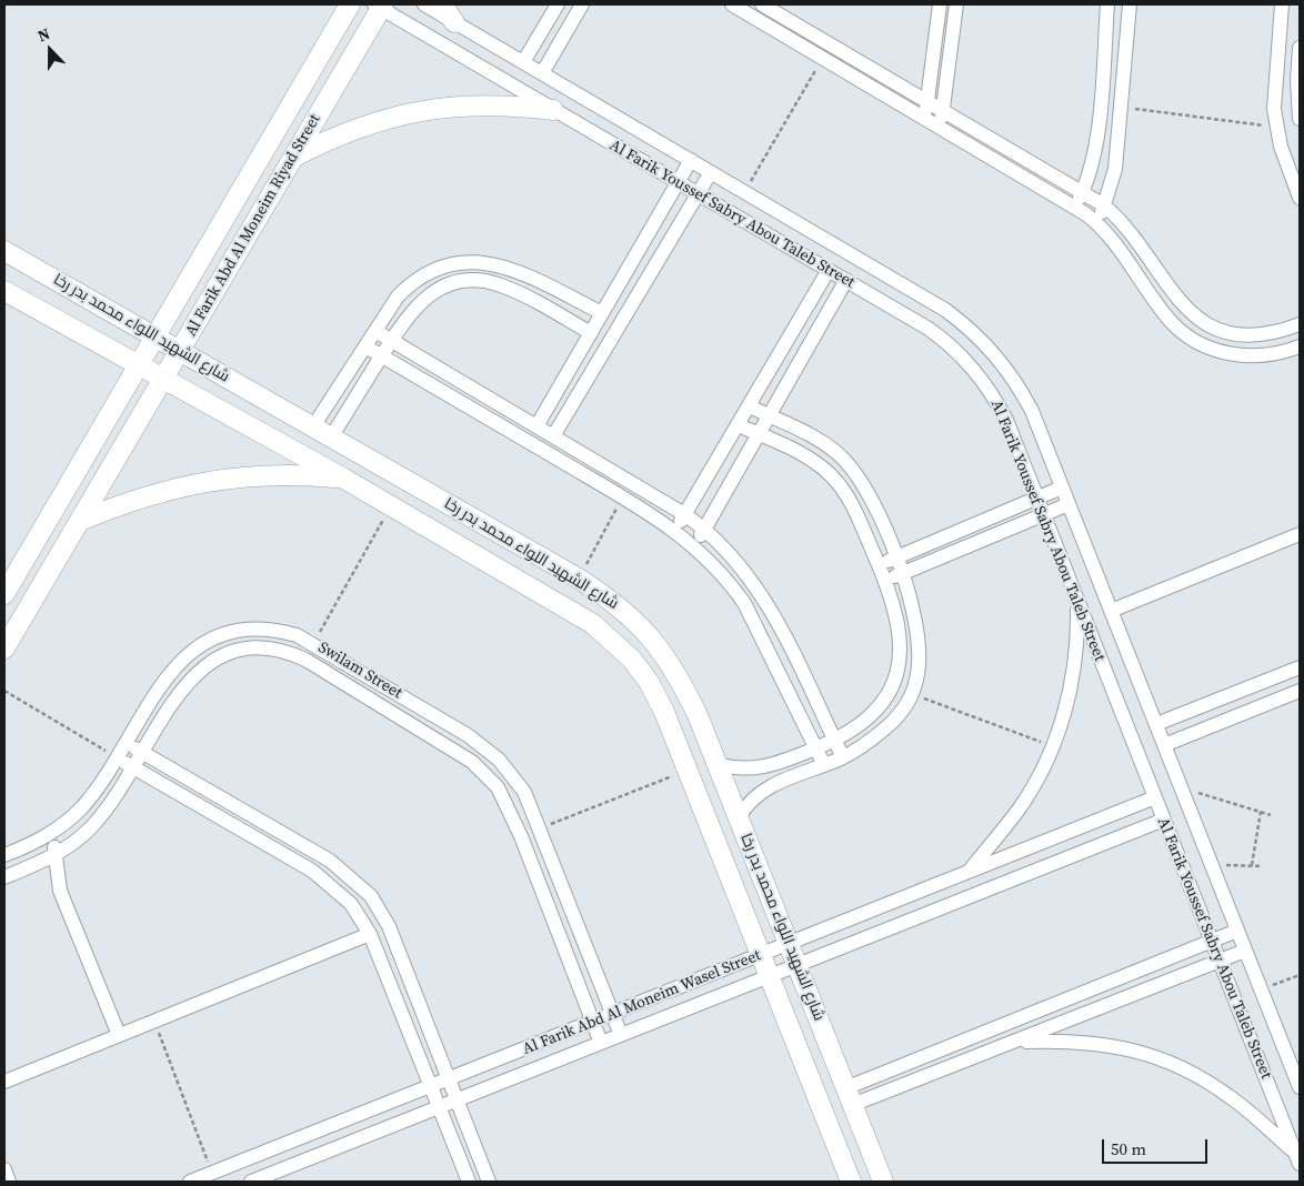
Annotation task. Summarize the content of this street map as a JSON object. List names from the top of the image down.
{
  "streets": {
    "street": [
      "Al Farik Youssef Sabry Abou Taleb Street",
      "Al Farik Abd Al Moneim Riyad Street",
      "شارع الشهيد اللواء محمد بدر رخا",
      "Swilam Street",
      "Al Farik Abd Al Moneim Wasel Street"
    ]
  },
  "crossings": [
    ["Al Farik Youssef Sabry Abou Taleb Street", "Al Farik Abd Al Moneim Riyad Street"],
    ["Al Farik Youssef Sabry Abou Taleb Street", "Al Farik Abd Al Moneim Wasel Street"],
    ["Al Farik Abd Al Moneim Riyad Street", "شارع الشهيد اللواء محمد بدر رخا"],
    ["شارع الشهيد اللواء محمد بدر رخا", "Al Farik Abd Al Moneim Wasel Street"],
    ["Swilam Street", "Al Farik Abd Al Moneim Wasel Street"]
  ],
  "scale_bar": "50 m",
  "north": "top"
}
